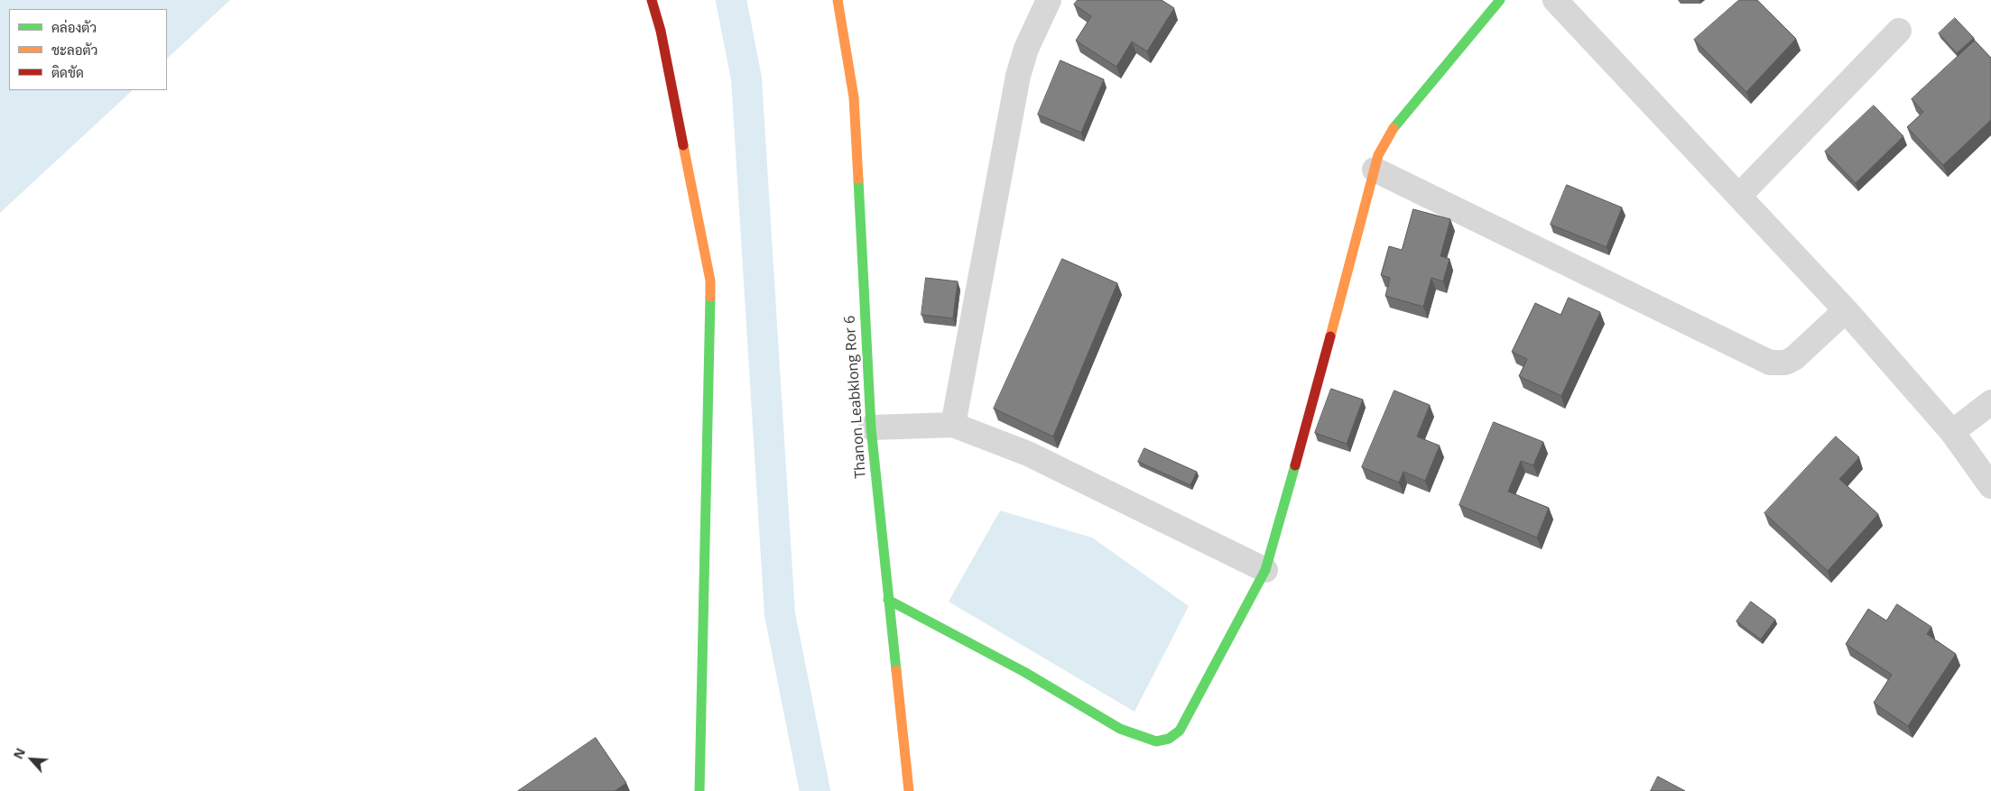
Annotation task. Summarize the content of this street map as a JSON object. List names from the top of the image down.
{
  "streets": {
    "street": ["Thanon Leabklong Ror 6"]
  },
  "legend": ["คล่องตัว", "ชะลอตัว", "ติดขัด"],
  "north": "top left"
}
